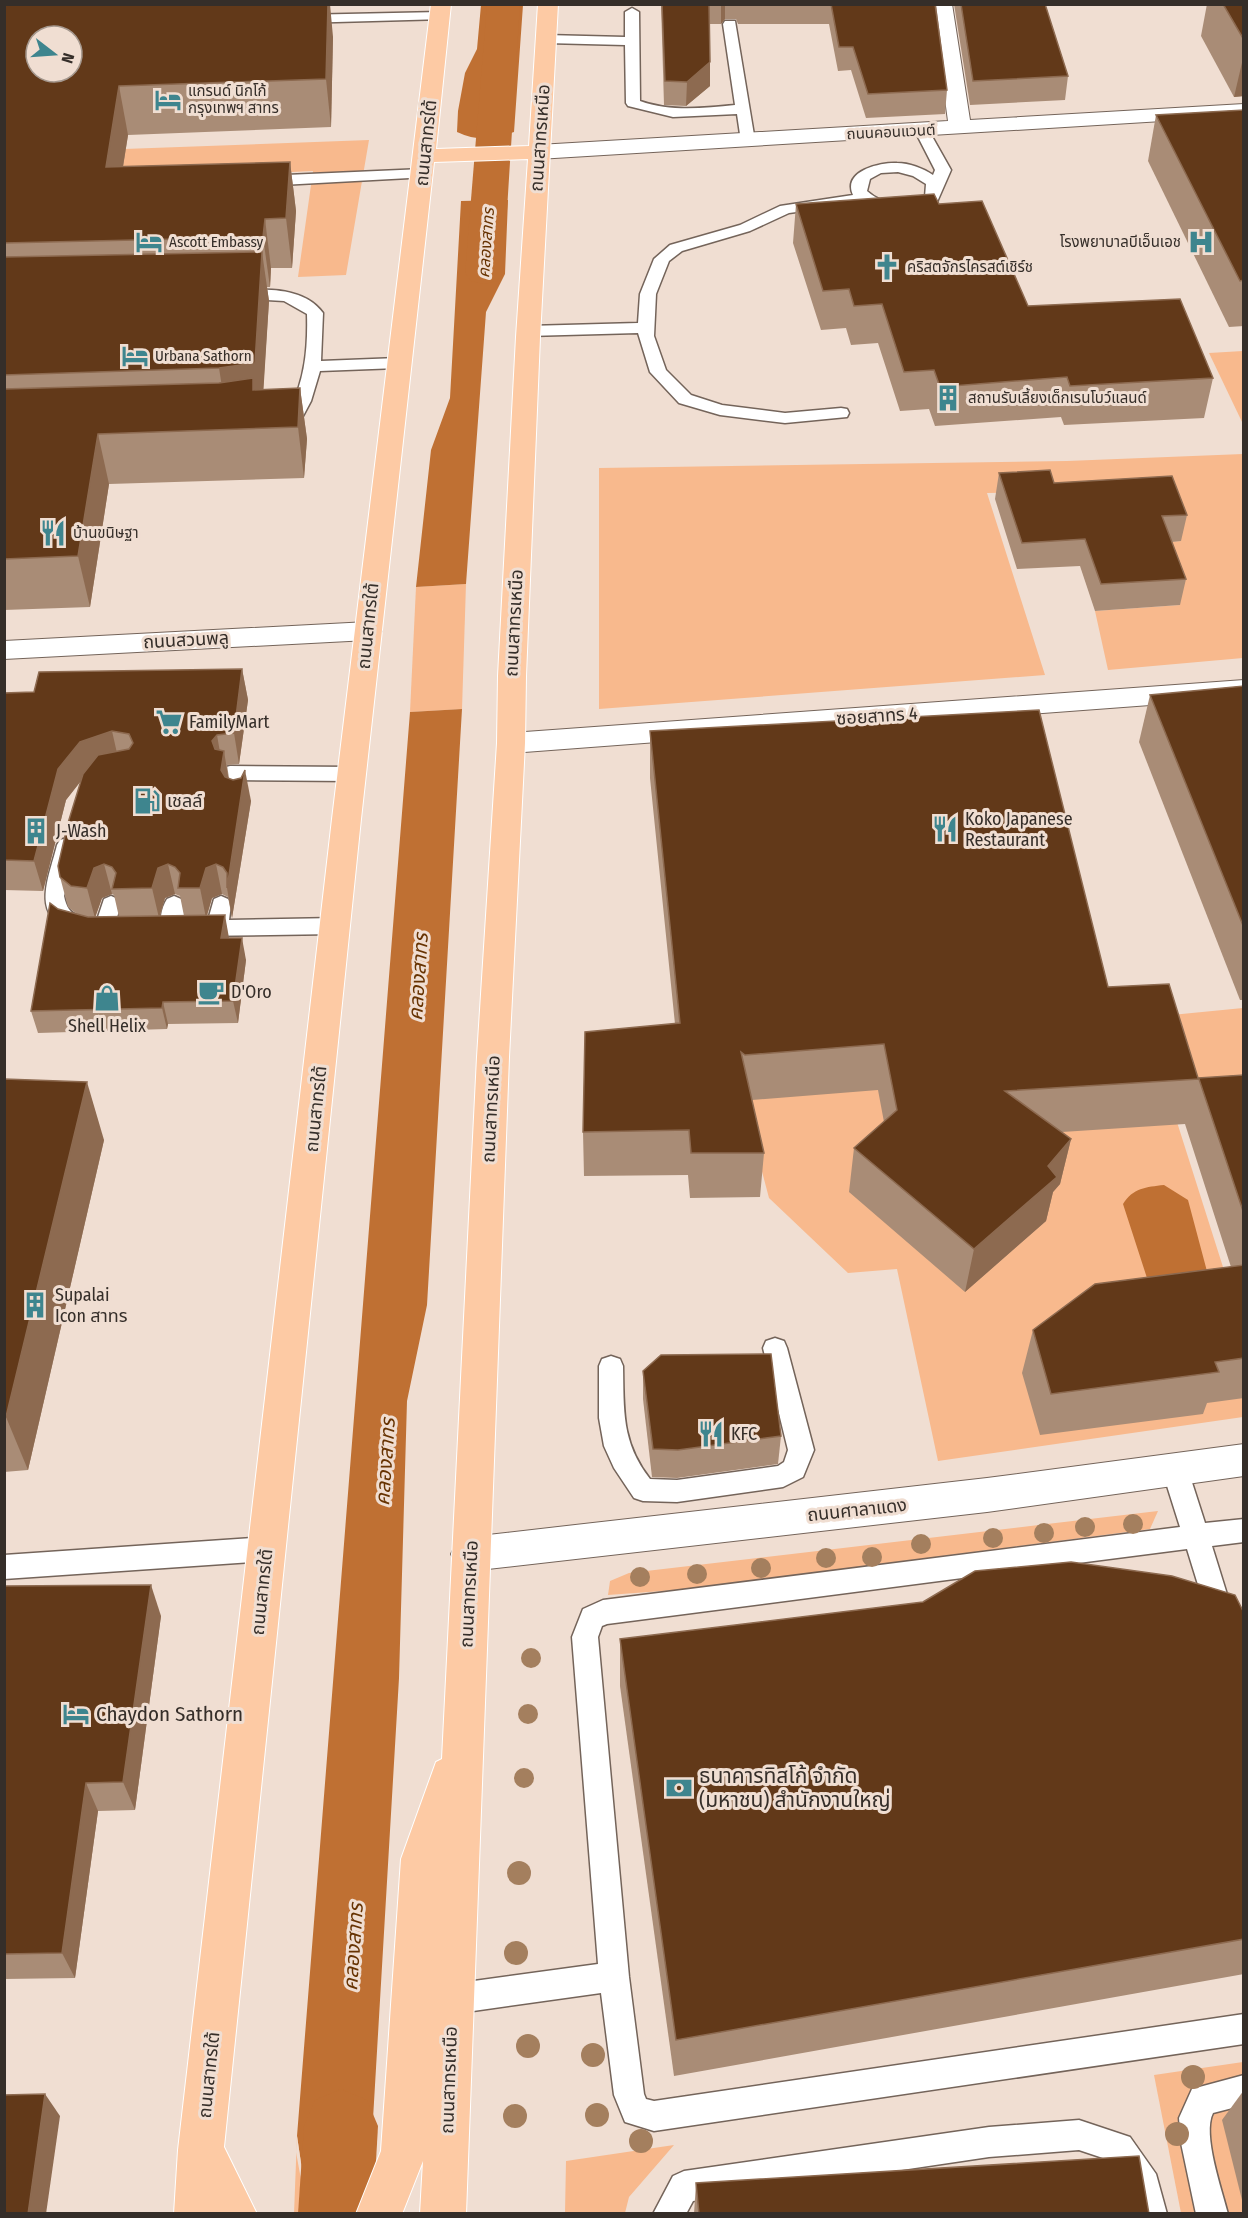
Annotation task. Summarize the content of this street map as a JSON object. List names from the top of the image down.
{
  "streets": {
    "main road": ["ถนนสาทรเหนือ", "ถนนสาทรใต้"],
    "street": [
      "ถนนคอนแวนต์",
      "ถนนสวนพลู",
      "ซอยสาทร 4",
      "ถนนศาลาแดง"
    ]
  },
  "crossings": [
    ["ถนนคอนแวนต์", "ถนนสาทรเหนือ"],
    ["ถนนสาทรเหนือ", "ซอยสาทร 4"],
    ["ถนนสาทรเหนือ", "ถนนศาลาแดง"],
    ["ถนนสาทรใต้", "ถนนสวนพลู"]
  ],
  "water": ["คลองสาทร"],
  "places": {
    "hotel": [
      "แกรนด์ นิกโก้ กรุงเทพฯ สาทร",
      "Ascott Embassy",
      "Urbana Sathorn",
      "Chaydon Sathorn"
    ],
    "hospital": ["โรงพยาบาลบีเอ็นเอช"],
    "church": ["คริสตจักรไครสต์เชิร์ช"],
    "building": ["สถานรับเลี้ยงเด็กเรนโบว์แลนด์", "J-Wash", "Supalai Icon สาทร"],
    "restaurant": ["บ้านขนิษฐา", "Koko Japanese Restaurant", "KFC"],
    "supermarket": ["FamilyMart"],
    "fuel station": ["เชลล์"],
    "cafe": ["D'Oro"],
    "shop": ["Shell Helix"],
    "bank": ["ธนาคารทิสโก้ จำกัด (มหาชน) สำนักงานใหญ่"]
  },
  "north": "right"
}
